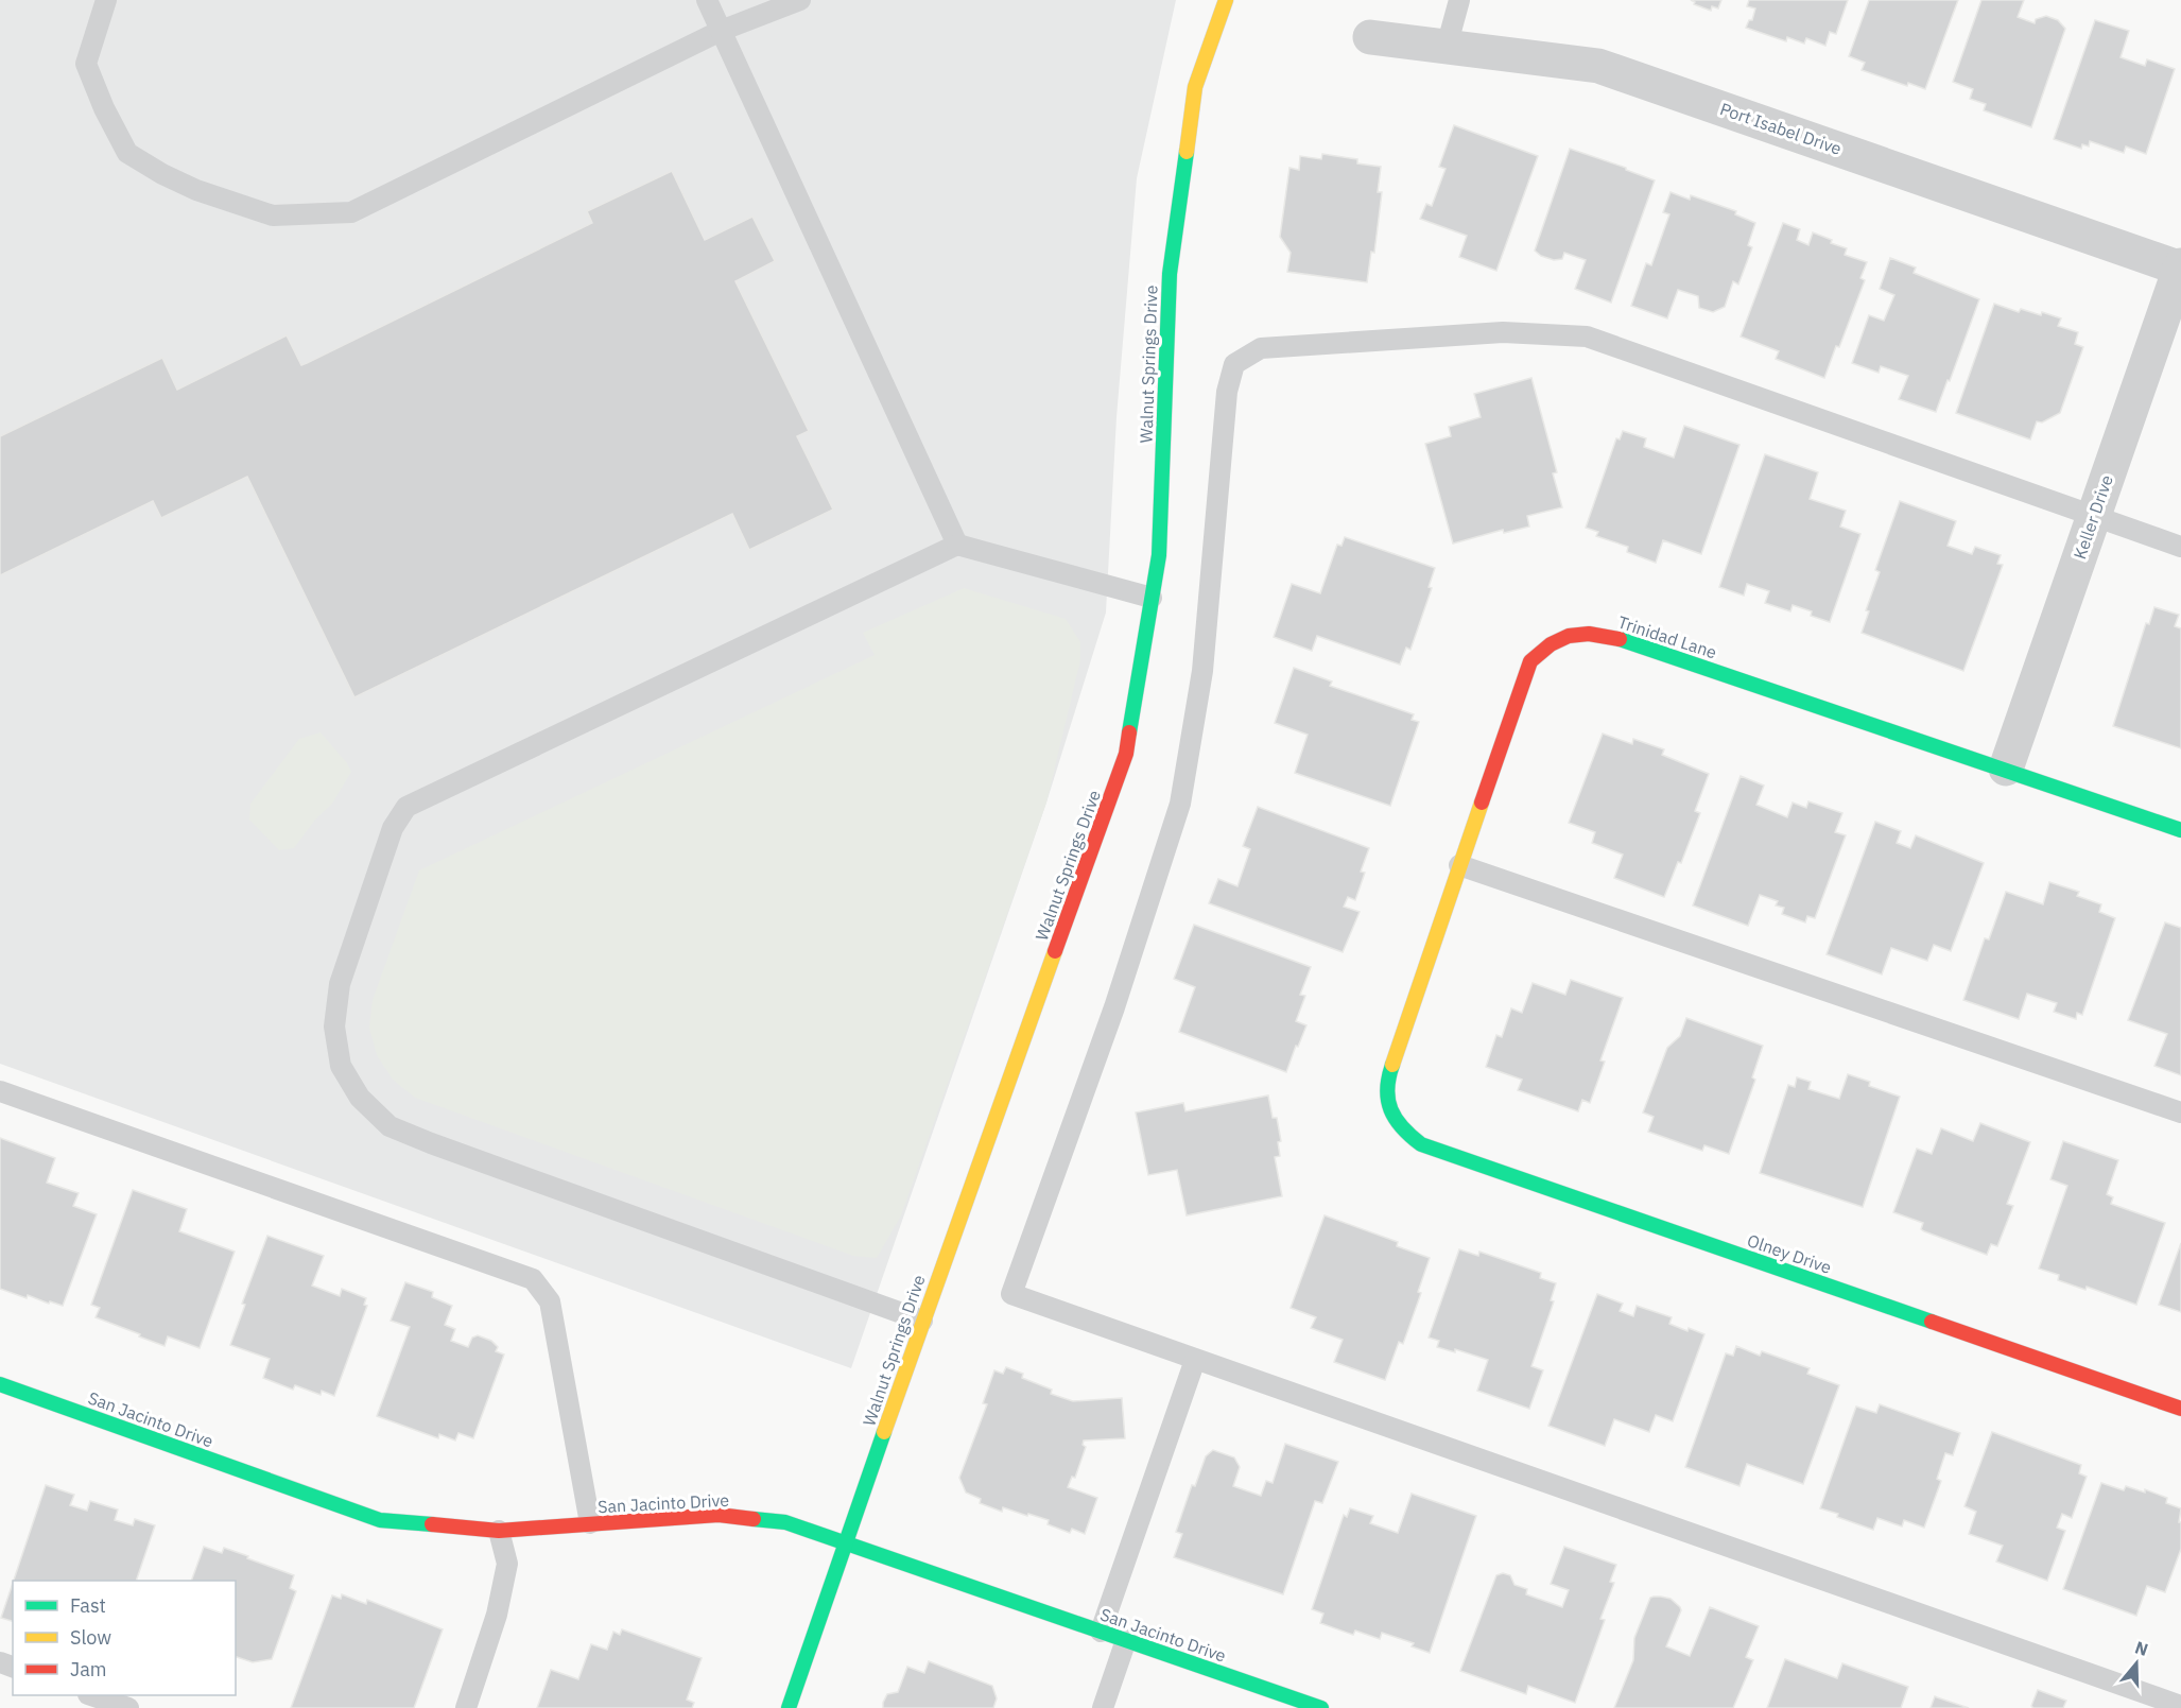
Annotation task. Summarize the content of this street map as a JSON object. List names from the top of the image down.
{
  "streets": {
    "street": [
      "Port Isabel Drive",
      "Walnut Springs Drive",
      "Keller Drive",
      "Trinidad Lane",
      "Olney Drive",
      "San Jacinto Drive"
    ]
  },
  "crossings": [
    ["Port Isabel Drive", "Keller Drive"],
    ["Walnut Springs Drive", "San Jacinto Drive"],
    ["Keller Drive", "Trinidad Lane"],
    ["Trinidad Lane", "Olney Drive"]
  ],
  "legend": ["Fast", "Slow", "Jam"],
  "north": "top"
}
